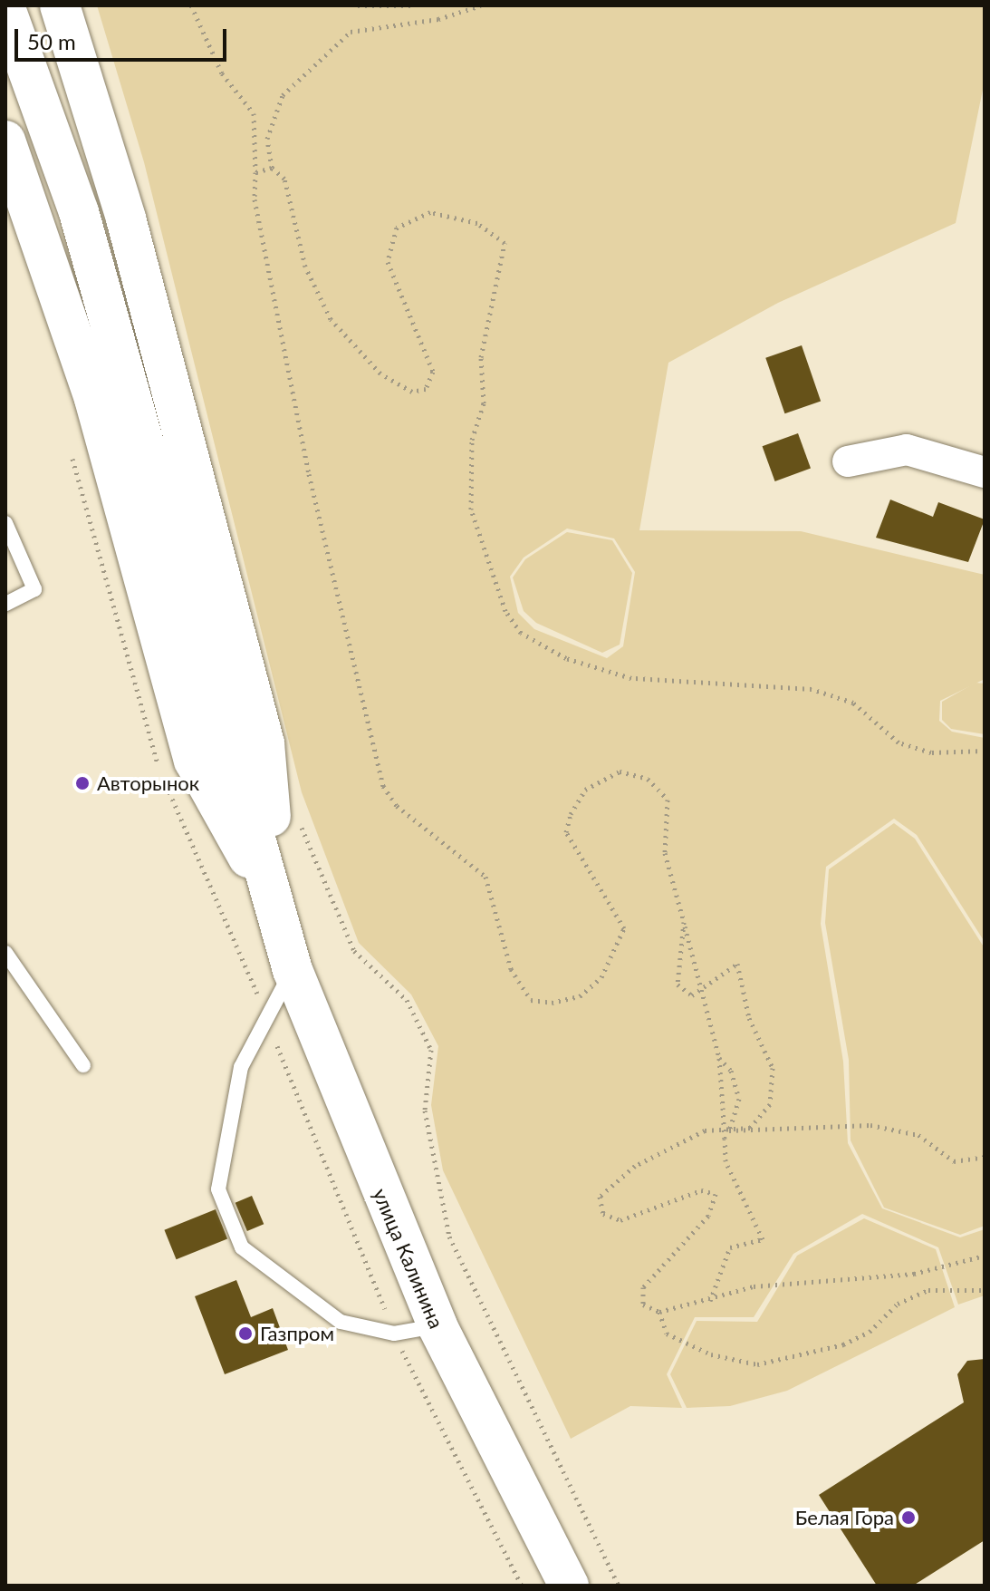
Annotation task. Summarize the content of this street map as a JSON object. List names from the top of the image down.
{
  "streets": {
    "main road": ["улица Калинина"]
  },
  "places": ["Авторынок", "Газпром", "Белая Гора"],
  "scale_bar": "50 m"
}
